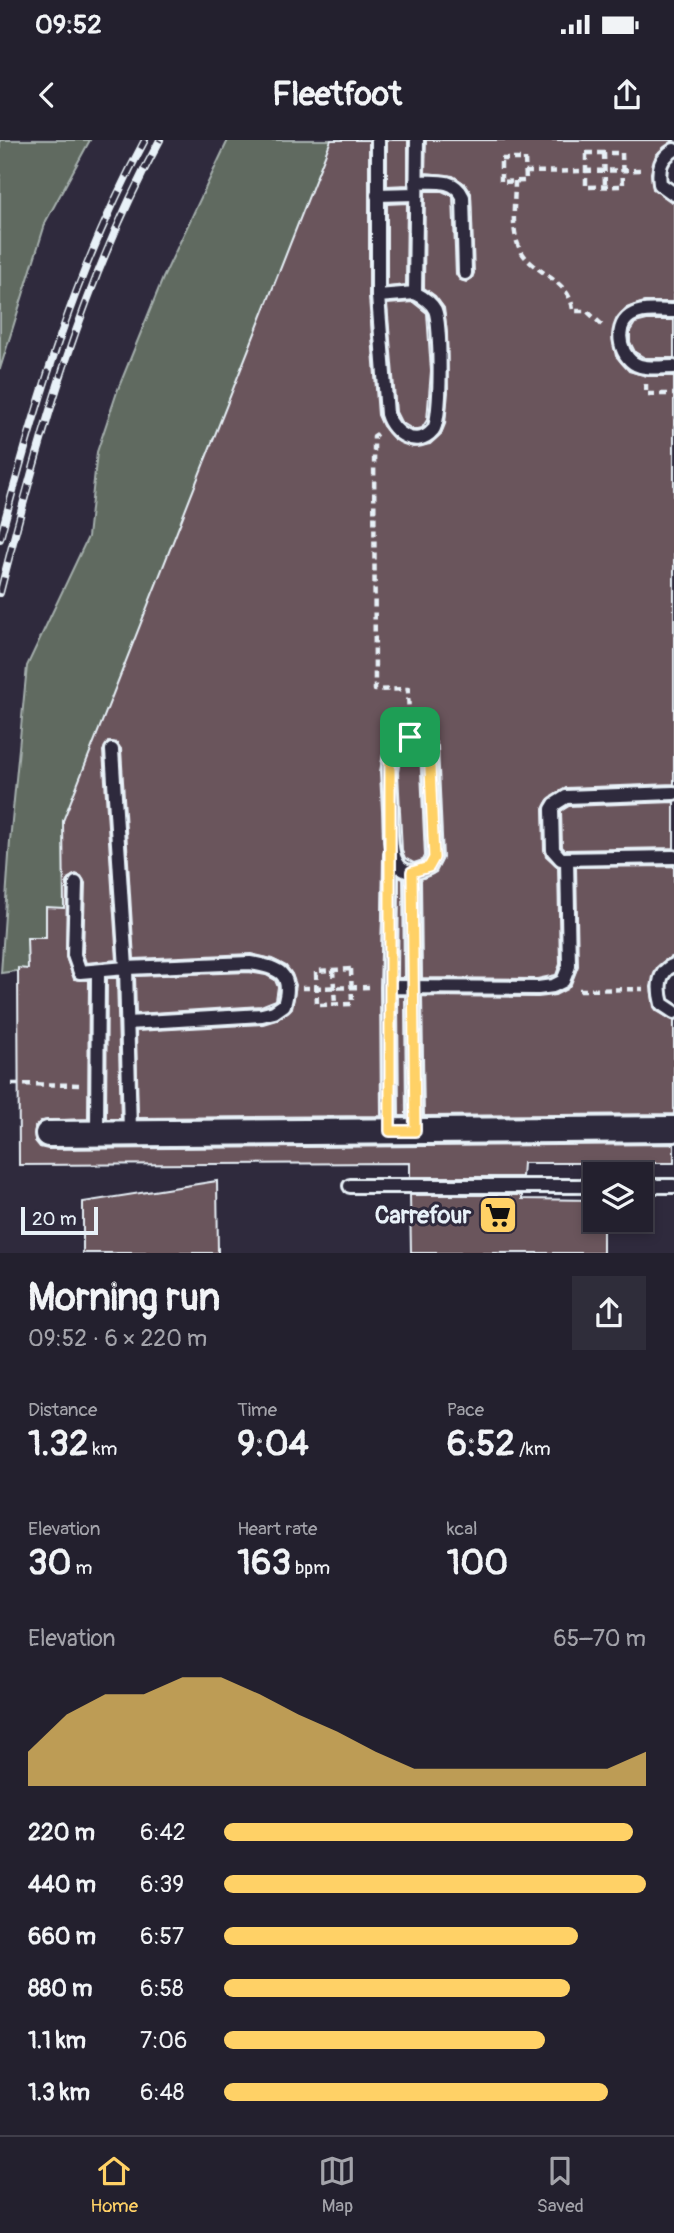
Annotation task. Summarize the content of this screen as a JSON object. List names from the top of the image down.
{
  "places": {
    "supermarket": ["Carrefour"]
  },
  "scale_bar": "20 m",
  "page": {
    "status": "09:52",
    "header": "Fleetfoot",
    "scale": "20 m",
    "heading": ["Morning run", "09:52 · 6 × 220 m"],
    "stats": [
      ["Distance", "1.32 km"],
      ["Time", "9:04"],
      ["Pace", "6:52 /km"],
      ["Elevation", "30 m"],
      ["Heart rate", "163 bpm"],
      ["kcal", "100"]
    ],
    "chart": ["Elevation", "65–70 m"],
    "list": [
      {
        "name": "220 m",
        "note": "6:42"
      },
      {
        "name": "440 m",
        "note": "6:39"
      },
      {
        "name": "660 m",
        "note": "6:57"
      },
      {
        "name": "880 m",
        "note": "6:58"
      },
      {
        "name": "1.1 km",
        "note": "7:06"
      },
      {
        "name": "1.3 km",
        "note": "6:48"
      }
    ],
    "tabs": ["Home", "Map", "Saved"]
  }
}
